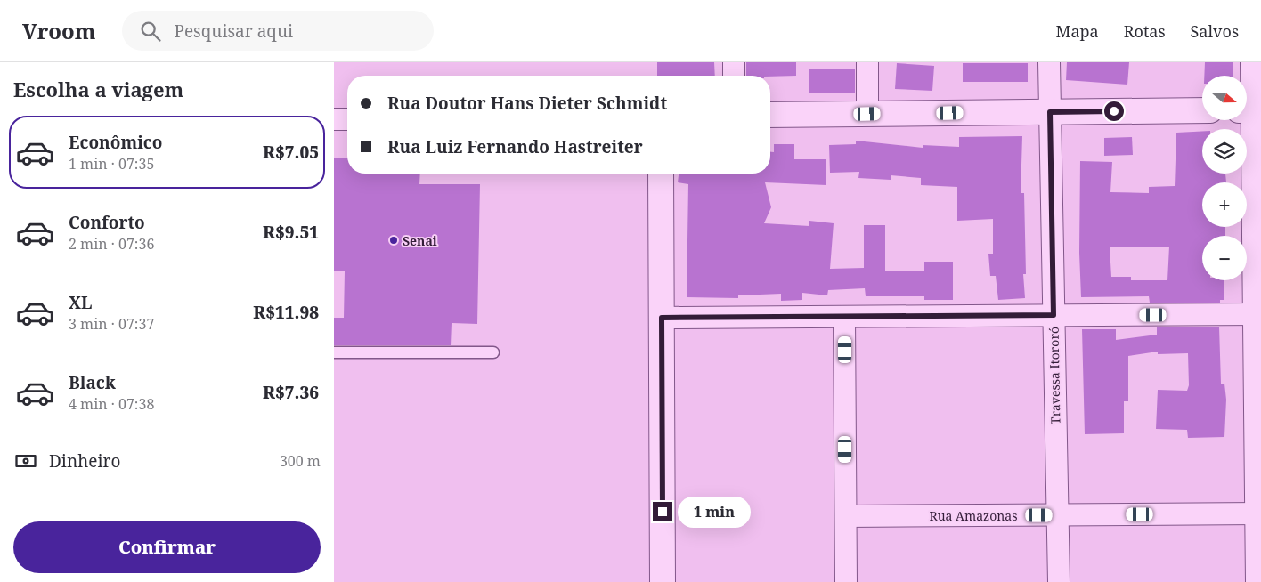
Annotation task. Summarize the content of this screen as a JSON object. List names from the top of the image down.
{
  "streets": {
    "street": ["Travessa Itororó", "Rua Amazonas"]
  },
  "crossings": [
    ["Travessa Itororó", "Rua Amazonas"]
  ],
  "places": ["Senai"],
  "north": "right",
  "page": {
    "header": "Vroom",
    "search": "Pesquisar aqui",
    "nav": ["Mapa", "Rotas", "Salvos"],
    "heading": "Escolha a viagem",
    "map_buttons": ["+", "−"],
    "banner": ["Rua Doutor Hans Dieter Schmidt", "Rua Luiz Fernando Hastreiter"],
    "list": [
      {
        "name": "Econômico",
        "note": "1 min · 07:35",
        "value": "R$7.05"
      },
      {
        "name": "Conforto",
        "note": "2 min · 07:36",
        "value": "R$9.51"
      },
      {
        "name": "XL",
        "note": "3 min · 07:37",
        "value": "R$11.98"
      },
      {
        "name": "Black",
        "note": "4 min · 07:38",
        "value": "R$7.36"
      }
    ],
    "pay": ["Dinheiro", "300 m"],
    "bubble": "1 min",
    "buttons": "Confirmar"
  }
}
